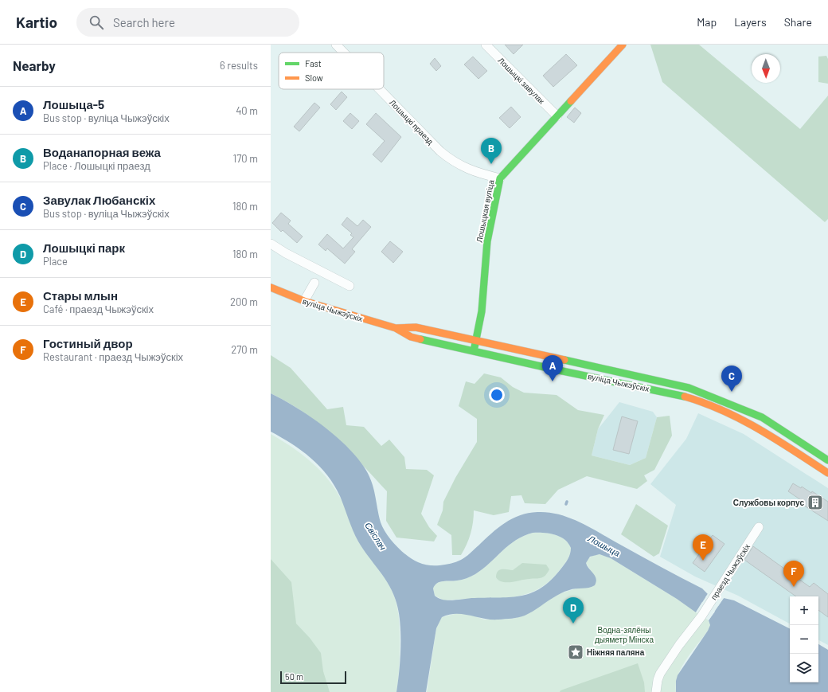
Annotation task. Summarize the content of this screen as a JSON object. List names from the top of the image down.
{
  "streets": {
    "street": [
      "Лошыцкі завулак",
      "Лошыцкі праезд",
      "Лошыцкая вуліца",
      "вуліца Чыжэўскіх",
      "праезд Чыжэўскіх"
    ]
  },
  "crossings": [
    ["Лошыцкі завулак", "Лошыцкая вуліца"],
    ["Лошыцкі праезд", "Лошыцкая вуліца"],
    ["Лошыцкая вуліца", "вуліца Чыжэўскіх"]
  ],
  "water": ["Свіслач", "Лошыца"],
  "parks": ["Водна-зялёны дыяметр Мінска"],
  "places": {
    "building": ["Службовы корпус"],
    "place": ["Ніжняя паляна"]
  },
  "legend": ["Fast", "Slow"],
  "scale_bar": "50 m",
  "north": "bottom",
  "page": {
    "header": "Kartio",
    "search": "Search here",
    "nav": ["Map", "Layers", "Share"],
    "heading": ["Nearby", "6 results"],
    "list": [
      {
        "mark": "A",
        "name": "Лошыца-5",
        "note": "Bus stop · вуліца Чыжэўскіх",
        "value": "40 m"
      },
      {
        "mark": "B",
        "name": "Воданапорная вежа",
        "note": "Place · Лошыцкі праезд",
        "value": "170 m"
      },
      {
        "mark": "C",
        "name": "Завулак Любанскіх",
        "note": "Bus stop · вуліца Чыжэўскіх",
        "value": "180 m"
      },
      {
        "mark": "D",
        "name": "Лошыцкі парк",
        "note": "Place",
        "value": "180 m"
      },
      {
        "mark": "E",
        "name": "Стары млын",
        "note": "Café · праезд Чыжэўскіх",
        "value": "200 m"
      },
      {
        "mark": "F",
        "name": "Гостиный двор",
        "note": "Restaurant · праезд Чыжэўскіх",
        "value": "270 m"
      }
    ],
    "pins": [
      "B",
      "A",
      "C",
      "E",
      "F",
      "D"
    ],
    "map_buttons": ["+", "−"],
    "scale": "50 m"
  }
}
